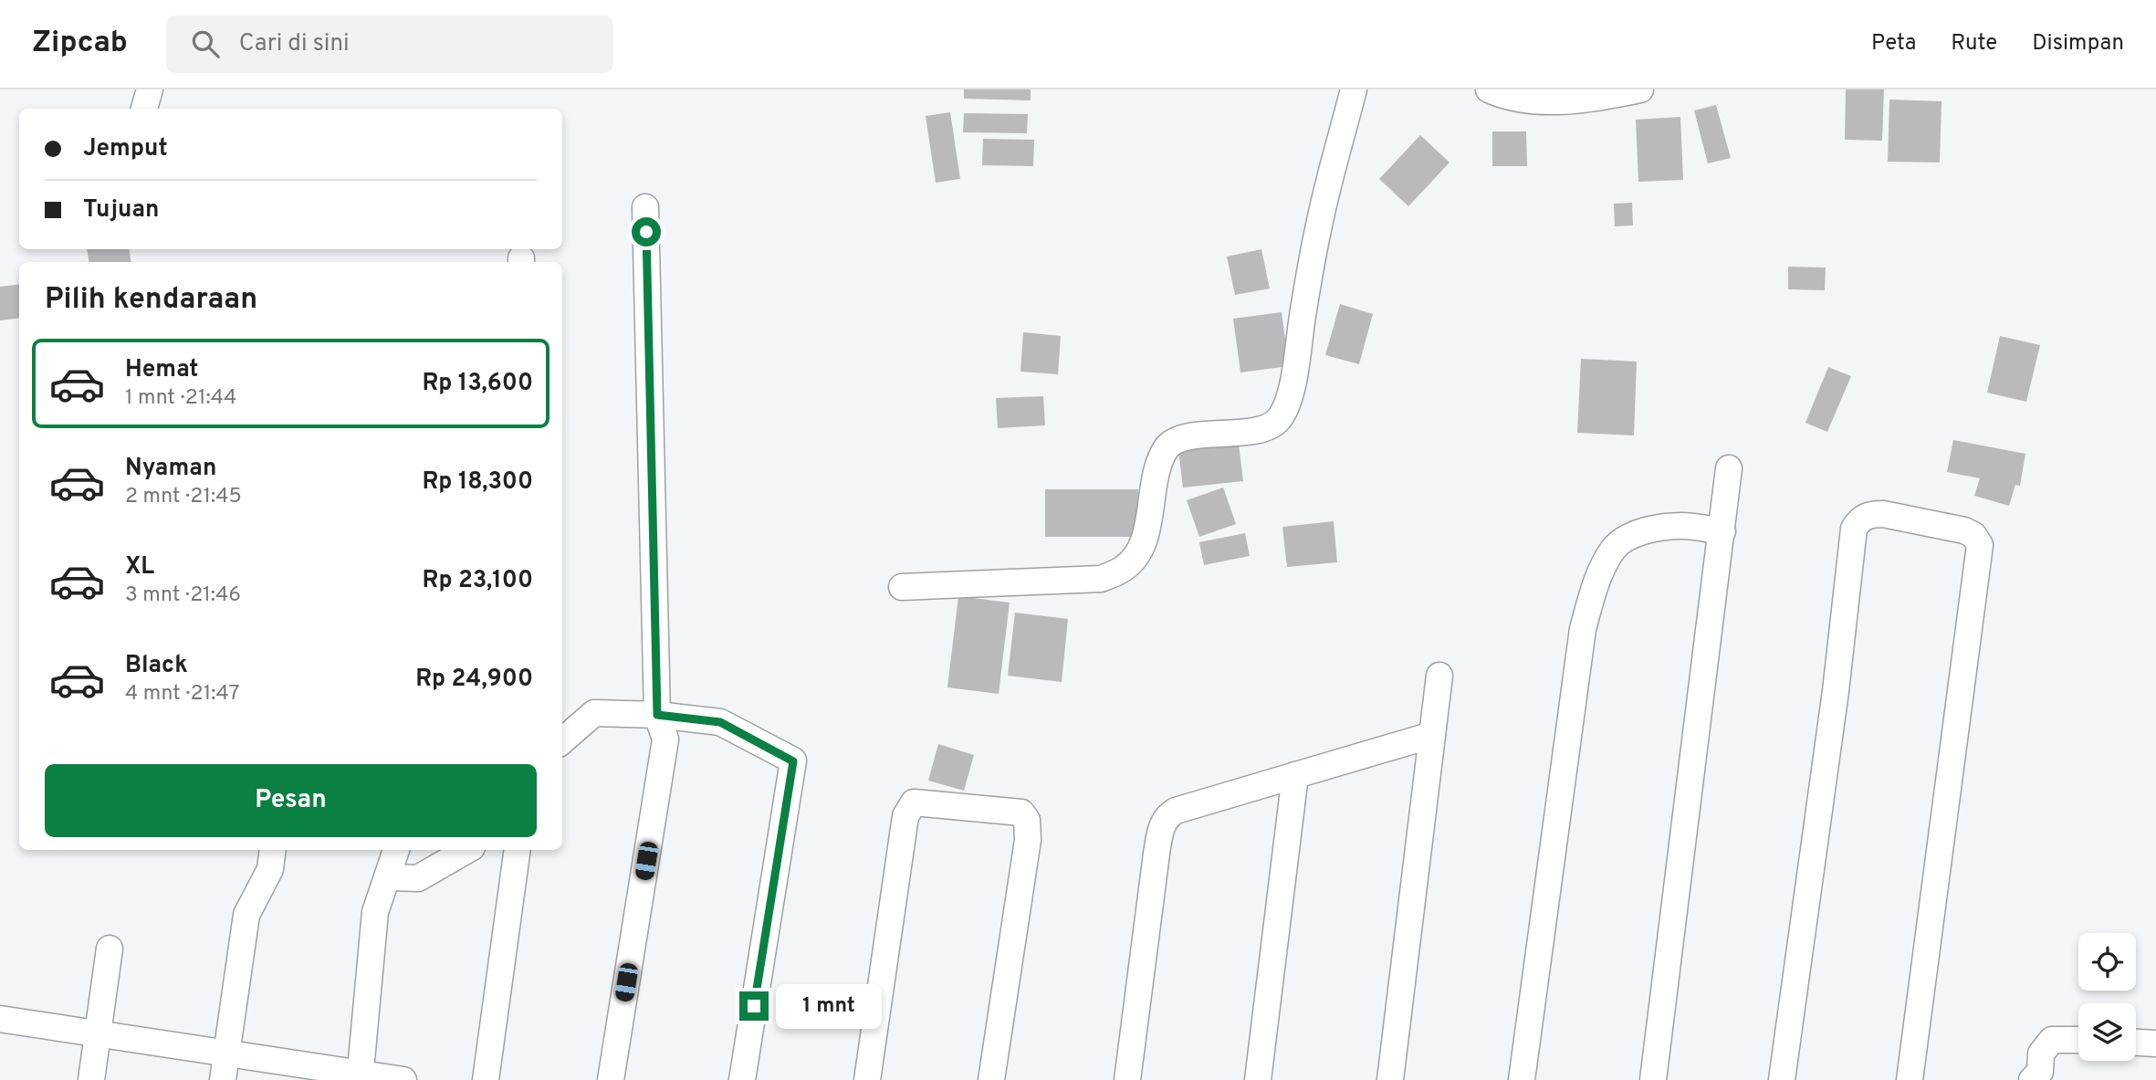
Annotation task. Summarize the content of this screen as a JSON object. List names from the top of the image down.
{
  "page": {
    "header": "Zipcab",
    "search": "Cari di sini",
    "nav": ["Peta", "Rute", "Disimpan"],
    "banner": ["Jemput", "Tujuan"],
    "heading": "Pilih kendaraan",
    "list": [
      {
        "name": "Hemat",
        "note": "1 mnt · 21:44",
        "value": "Rp 13,600"
      },
      {
        "name": "Nyaman",
        "note": "2 mnt · 21:45",
        "value": "Rp 18,300"
      },
      {
        "name": "XL",
        "note": "3 mnt · 21:46",
        "value": "Rp 23,100"
      },
      {
        "name": "Black",
        "note": "4 mnt · 21:47",
        "value": "Rp 24,900"
      }
    ],
    "buttons": "Pesan",
    "bubble": "1 mnt"
  }
}
